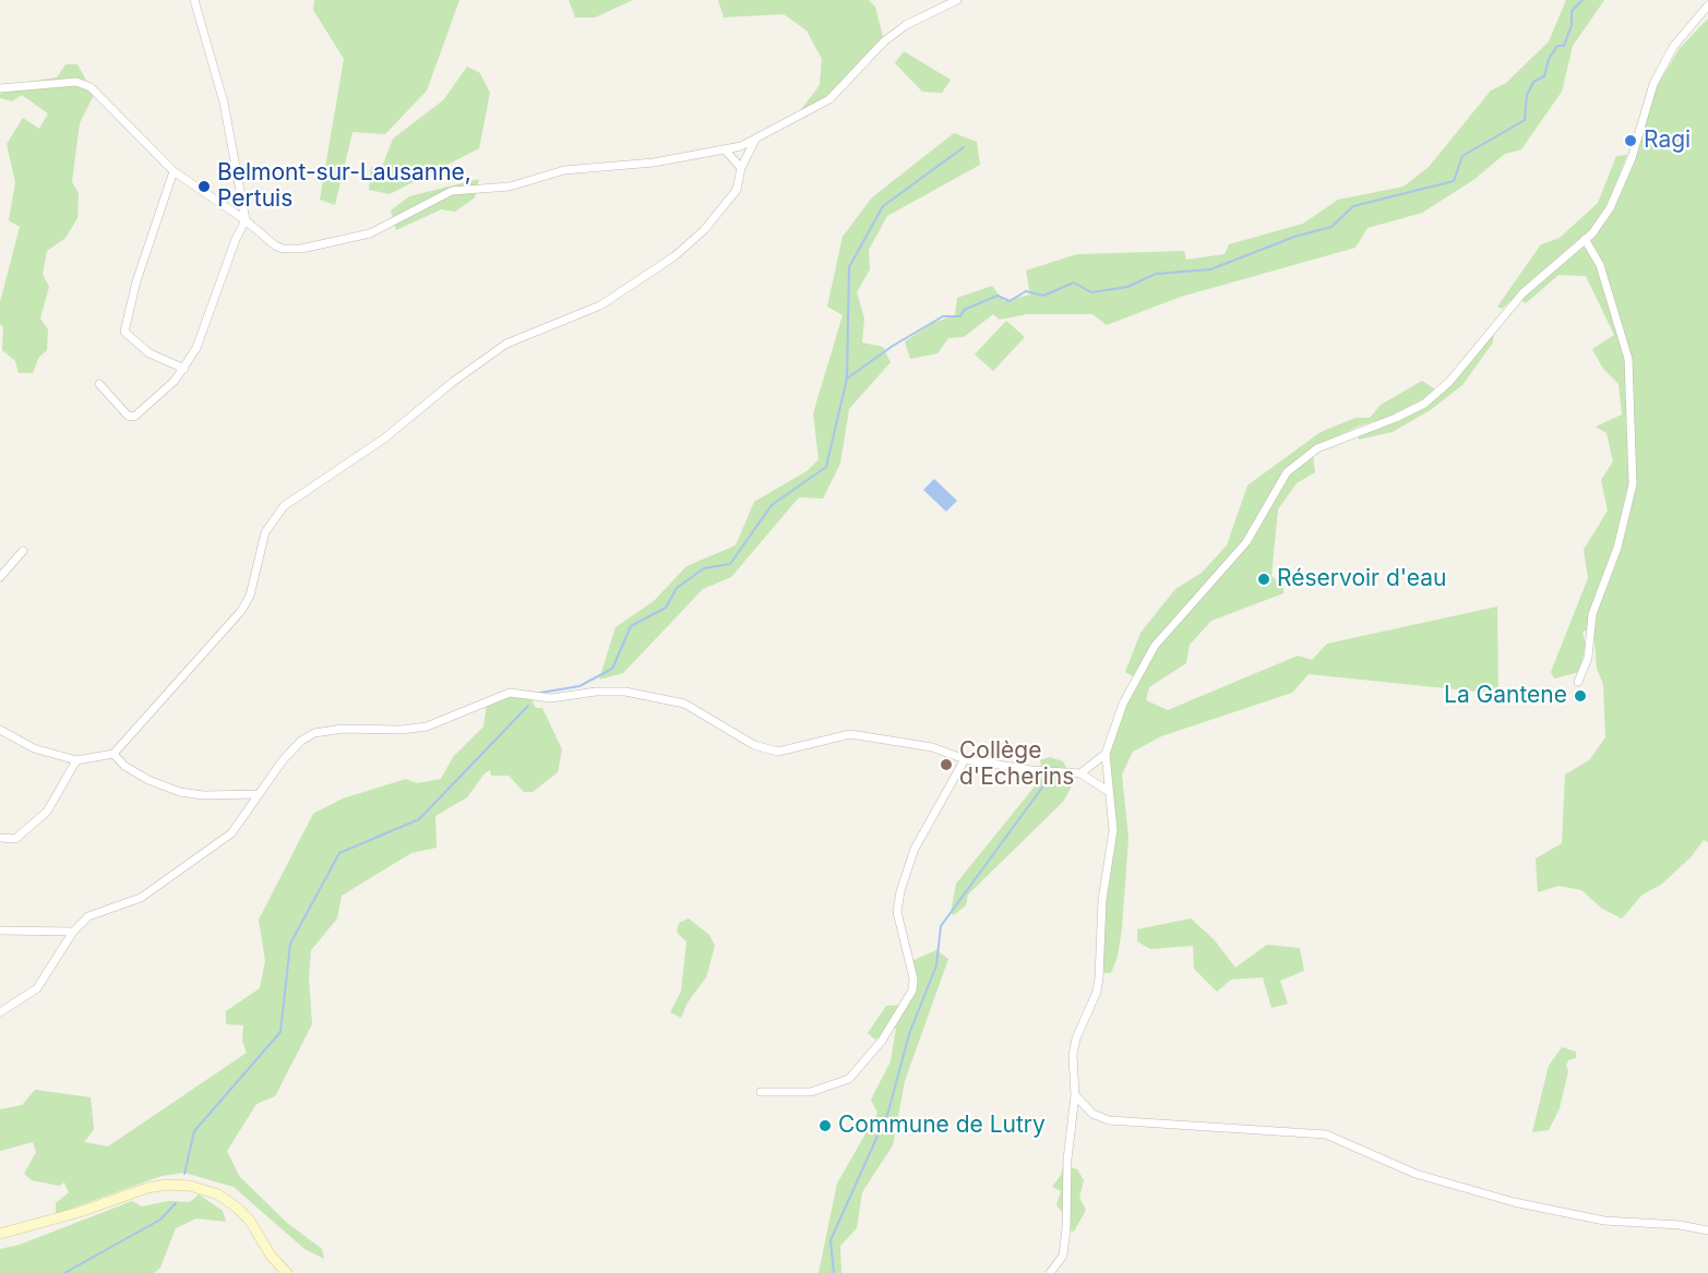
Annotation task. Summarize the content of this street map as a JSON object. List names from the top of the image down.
{
  "places": [
    "Ragi",
    "Belmont-sur-Lausanne, Pertuis",
    "Réservoir d'eau",
    "La Gantene",
    "Collège d'Echerins",
    "Commune de Lutry"
  ]
}
